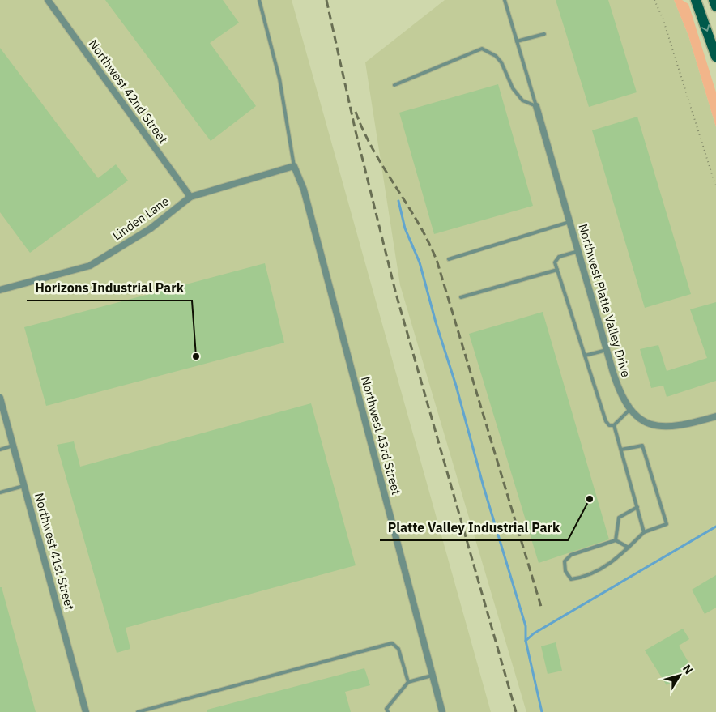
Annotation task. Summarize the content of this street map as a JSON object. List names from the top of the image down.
{
  "streets": {
    "street": [
      "Northwest 42nd Street",
      "Linden Lane",
      "Northwest Platte Valley Drive",
      "Northwest 43rd Street",
      "Northwest 41st Street"
    ]
  },
  "crossings": [
    ["Northwest 42nd Street", "Linden Lane"],
    ["Linden Lane", "Northwest 43rd Street"]
  ],
  "places": ["Horizons Industrial Park", "Platte Valley Industrial Park"],
  "north": "top right"
}
